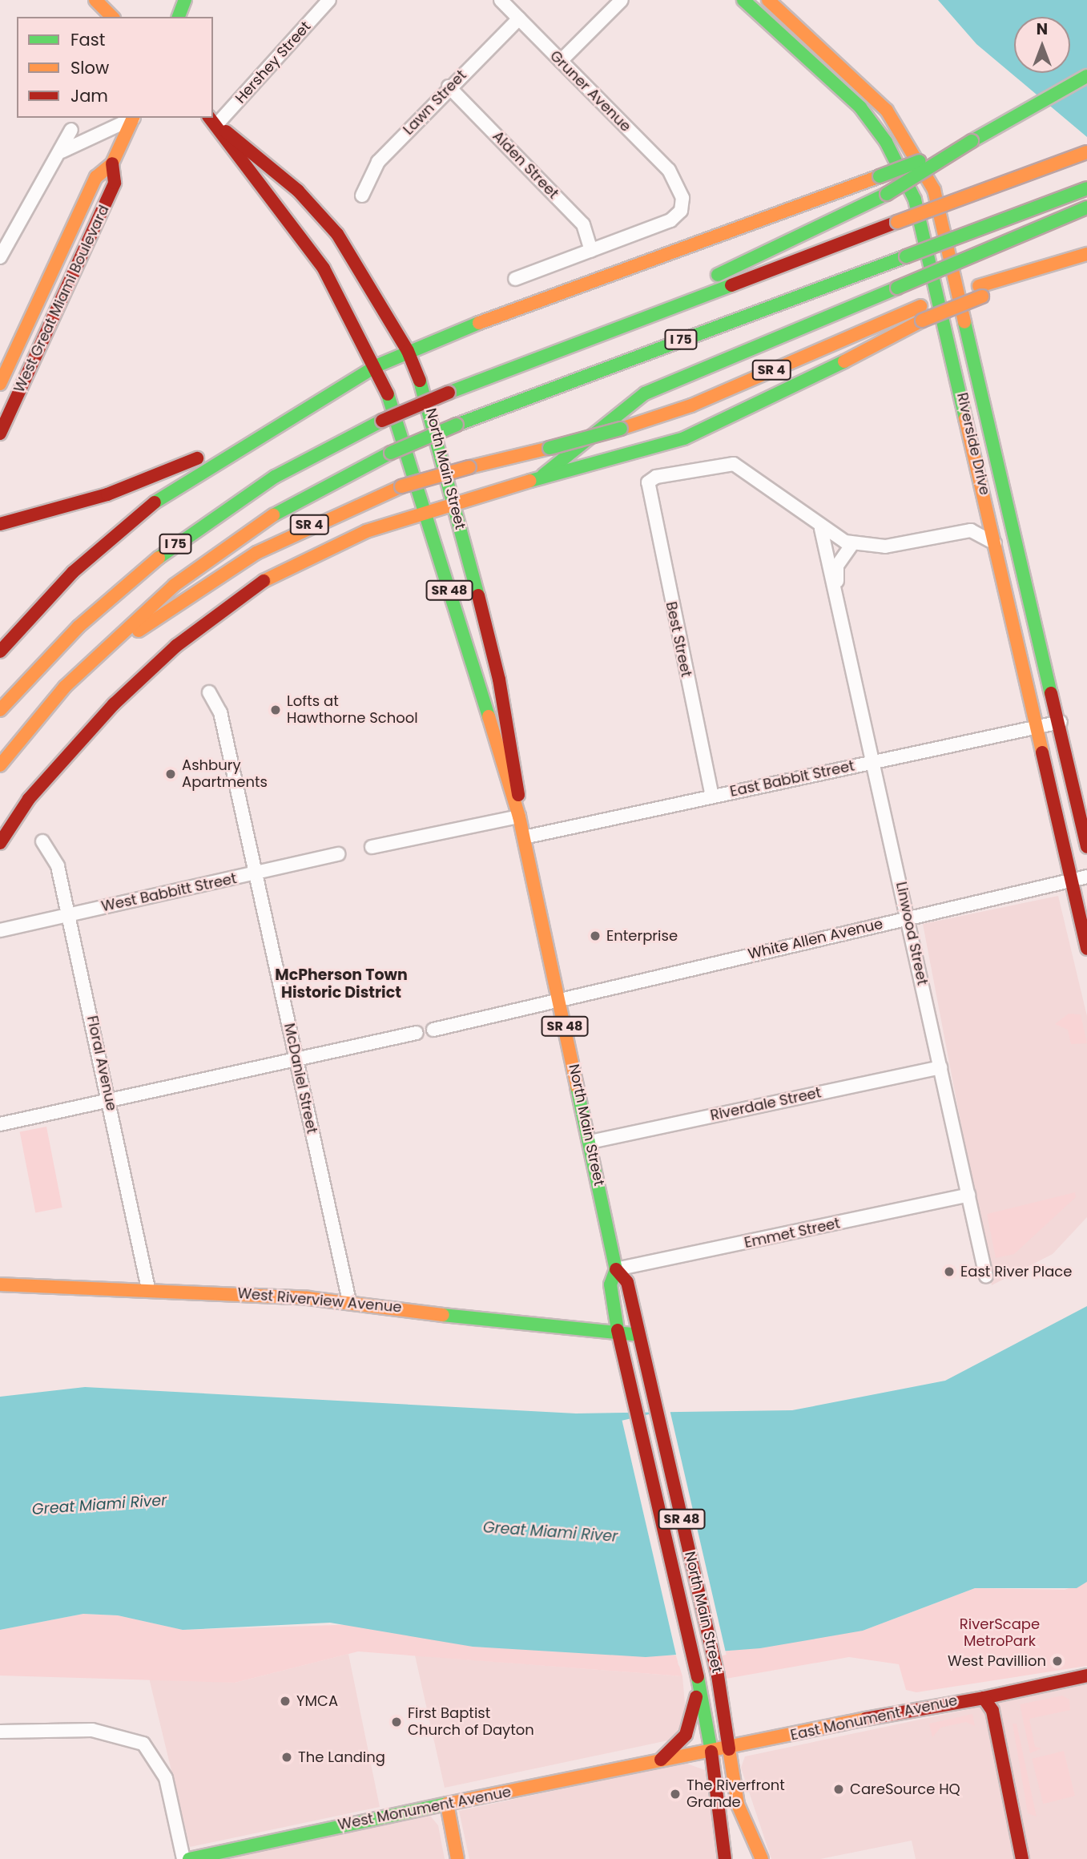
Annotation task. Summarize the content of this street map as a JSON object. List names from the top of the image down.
{
  "streets": {
    "main road": [
      "West Great Miami Boulevard",
      "I 75",
      "SR 4",
      "Riverside Drive",
      "North Main Street",
      "SR 48",
      "West Riverview Avenue",
      "East Monument Avenue",
      "West Monument Avenue"
    ],
    "street": [
      "Hershey Street",
      "Gruner Avenue",
      "Lawn Street",
      "Alden Street",
      "Best Street",
      "East Babbit Street",
      "West Babbitt Street",
      "Linwood Street",
      "White Allen Avenue",
      "Floral Avenue",
      "McDaniel Street",
      "Riverdale Street",
      "Emmet Street"
    ]
  },
  "crossings": [
    ["Hershey Street", "North Main Street"],
    ["Gruner Avenue", "Lawn Street"],
    ["Gruner Avenue", "Alden Street"],
    ["Lawn Street", "Alden Street"],
    ["I 75", "SR 4"],
    ["Riverside Drive", "East Babbit Street"],
    ["Riverside Drive", "White Allen Avenue"],
    ["North Main Street", "SR 48"],
    ["North Main Street", "East Babbit Street"],
    ["North Main Street", "White Allen Avenue"],
    ["North Main Street", "Riverdale Street"],
    ["North Main Street", "Emmet Street"],
    ["North Main Street", "West Riverview Avenue"],
    ["North Main Street", "East Monument Avenue"],
    ["SR 48", "East Monument Avenue"],
    ["SR 48", "West Monument Avenue"],
    ["Best Street", "East Babbit Street"],
    ["Best Street", "Linwood Street"],
    ["East Babbit Street", "Linwood Street"],
    ["West Babbitt Street", "Floral Avenue"],
    ["West Babbitt Street", "McDaniel Street"],
    ["Linwood Street", "White Allen Avenue"],
    ["Linwood Street", "Riverdale Street"],
    ["Linwood Street", "Emmet Street"],
    ["Floral Avenue", "West Riverview Avenue"],
    ["McDaniel Street", "West Riverview Avenue"],
    ["East Monument Avenue", "West Monument Avenue"]
  ],
  "districts": ["McPherson Town Historic District"],
  "water": ["Great Miami River"],
  "parks": ["RiverScape MetroPark"],
  "places": [
    "Lofts at Hawthorne School",
    "Ashbury Apartments",
    "Enterprise",
    "East River Place",
    "West Pavillion",
    "YMCA",
    "First Baptist Church of Dayton",
    "The Landing",
    "CareSource HQ",
    "The Riverfront Grande"
  ],
  "legend": ["Fast", "Slow", "Jam"],
  "north": "top"
}
